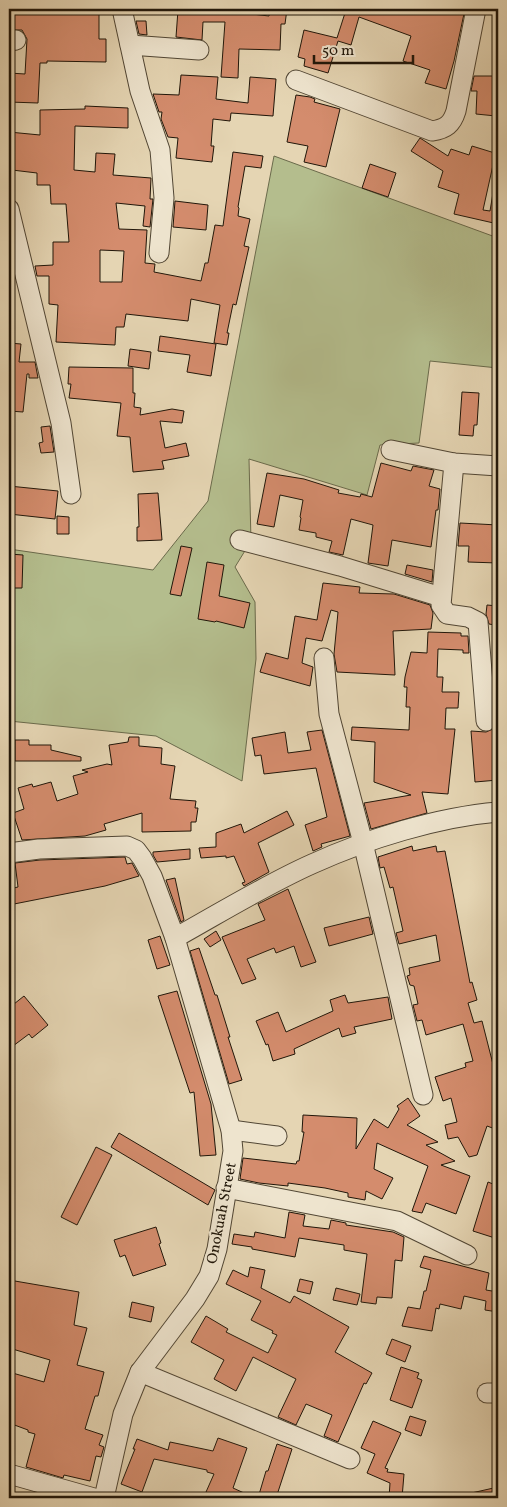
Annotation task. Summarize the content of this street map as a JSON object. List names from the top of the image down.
{
  "streets": {
    "street": ["Onokuah Street"]
  },
  "scale_bar": "50 m"
}
